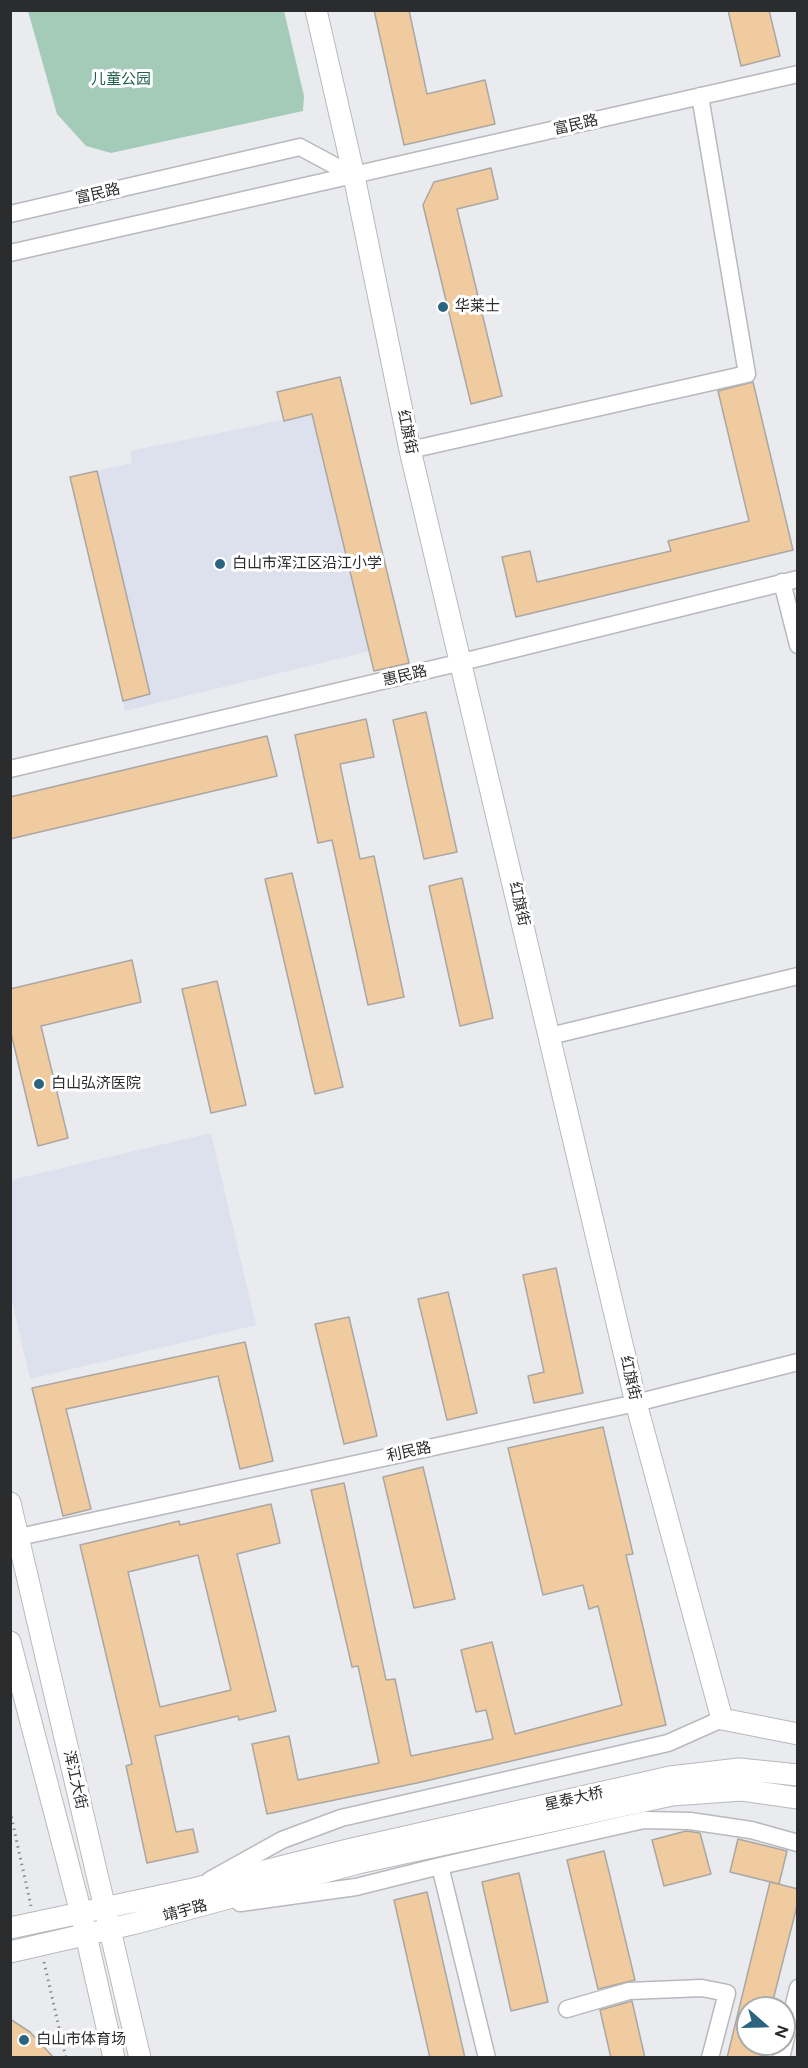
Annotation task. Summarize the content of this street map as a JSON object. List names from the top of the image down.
{
  "streets": {
    "main road": [
      "红旗街",
      "浑江大街",
      "星泰大桥",
      "靖宇路"
    ],
    "street": ["富民路", "惠民路", "利民路"]
  },
  "crossings": [
    ["富民路", "红旗街"],
    ["红旗街", "惠民路"],
    ["红旗街", "利民路"],
    ["利民路", "浑江大街"],
    ["浑江大街", "靖宇路"],
    ["星泰大桥", "靖宇路"]
  ],
  "parks": ["儿童公园"],
  "places": [
    "华莱士",
    "白山市浑江区沿江小学",
    "白山弘济医院",
    "白山市体育场"
  ],
  "north": "right"
}
